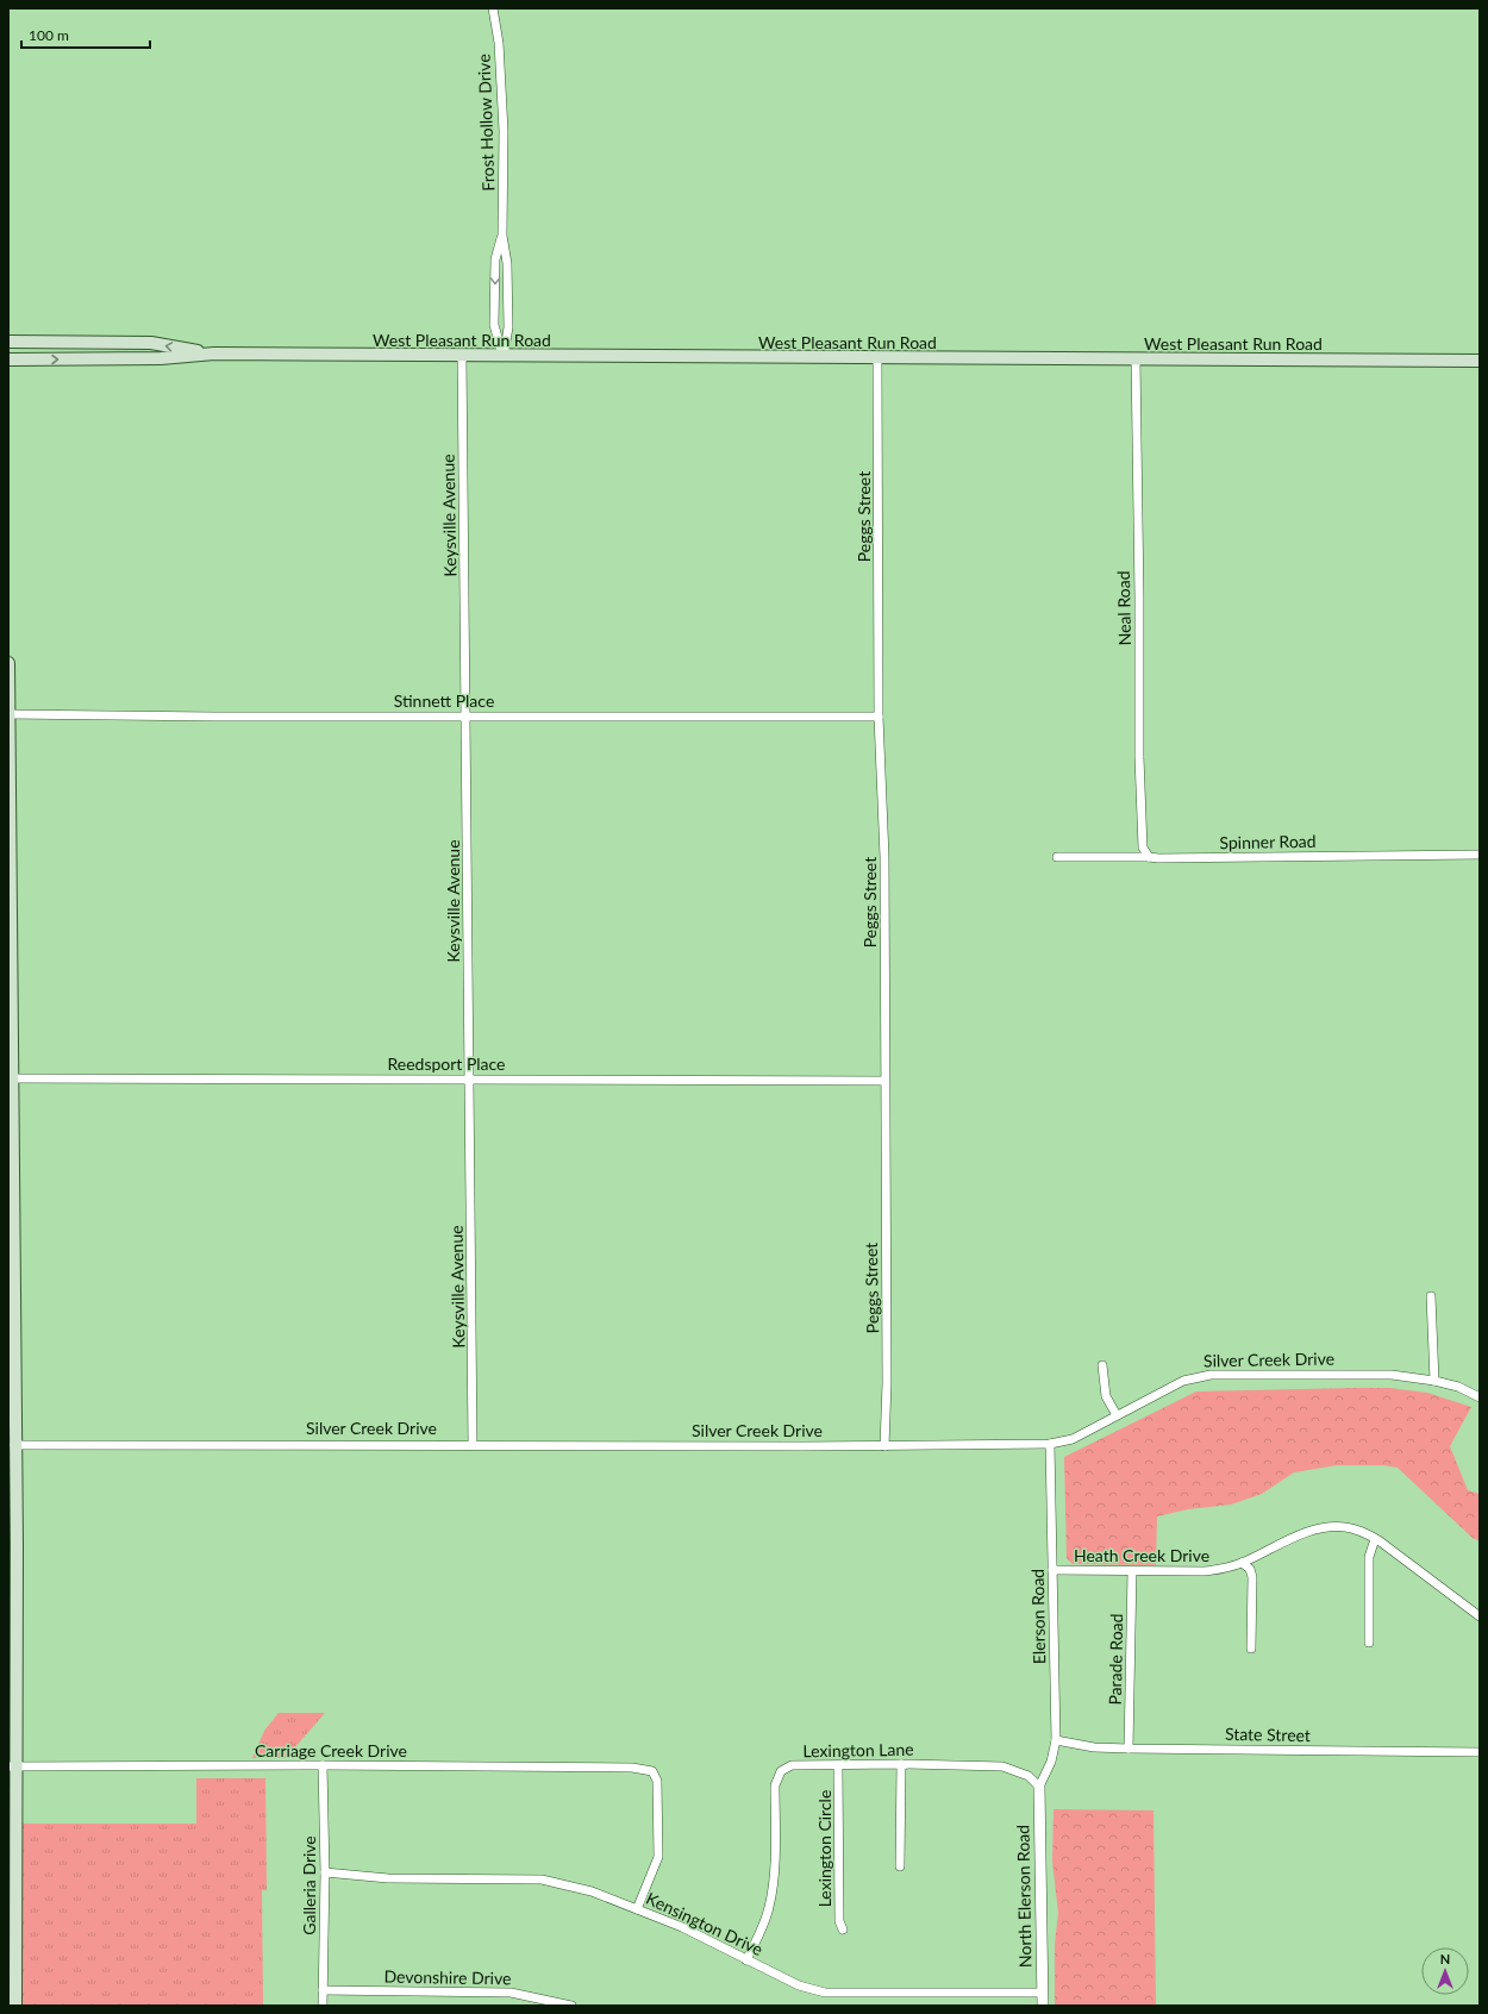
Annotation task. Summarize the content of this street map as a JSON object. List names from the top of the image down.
{
  "streets": {
    "main road": ["West Pleasant Run Road"],
    "street": [
      "Frost Hollow Drive",
      "Keysville Avenue",
      "Peggs Street",
      "Neal Road",
      "Stinnett Place",
      "Spinner Road",
      "Reedsport Place",
      "Silver Creek Drive",
      "Heath Creek Drive",
      "Elerson Road",
      "Parade Road",
      "State Street",
      "Carriage Creek Drive",
      "Lexington Lane",
      "Lexington Circle",
      "Galleria Drive",
      "North Elerson Road",
      "Kensington Drive",
      "Devonshire Drive"
    ]
  },
  "crossings": [
    ["Frost Hollow Drive", "West Pleasant Run Road"],
    ["West Pleasant Run Road", "Keysville Avenue"],
    ["West Pleasant Run Road", "Peggs Street"],
    ["West Pleasant Run Road", "Neal Road"],
    ["Keysville Avenue", "Stinnett Place"],
    ["Keysville Avenue", "Reedsport Place"],
    ["Keysville Avenue", "Silver Creek Drive"],
    ["Peggs Street", "Stinnett Place"],
    ["Peggs Street", "Reedsport Place"],
    ["Peggs Street", "Silver Creek Drive"],
    ["Neal Road", "Spinner Road"],
    ["Silver Creek Drive", "Elerson Road"],
    ["Heath Creek Drive", "Elerson Road"],
    ["Heath Creek Drive", "Parade Road"],
    ["Elerson Road", "State Street"],
    ["Elerson Road", "Lexington Lane"],
    ["Elerson Road", "North Elerson Road"],
    ["Parade Road", "State Street"],
    ["Carriage Creek Drive", "Galleria Drive"],
    ["Carriage Creek Drive", "Kensington Drive"],
    ["Lexington Lane", "Lexington Circle"],
    ["Lexington Lane", "North Elerson Road"],
    ["Lexington Lane", "Kensington Drive"],
    ["Galleria Drive", "Kensington Drive"],
    ["Galleria Drive", "Devonshire Drive"],
    ["North Elerson Road", "Kensington Drive"]
  ],
  "scale_bar": "100 m",
  "north": "top"
}
